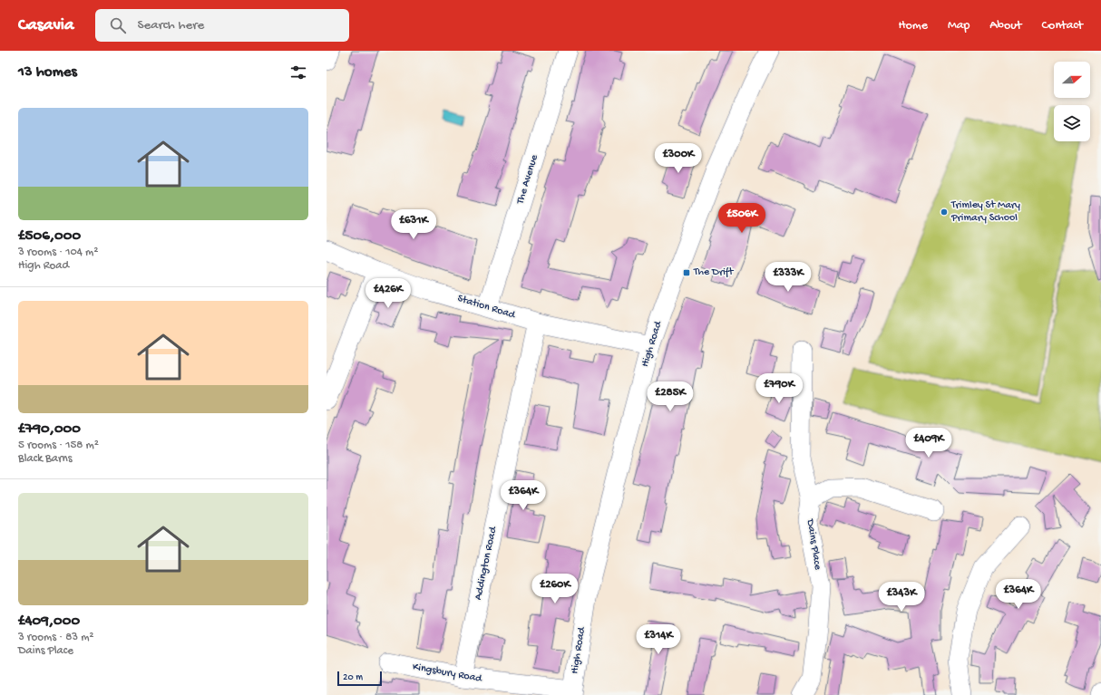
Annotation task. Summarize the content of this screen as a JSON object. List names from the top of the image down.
{
  "streets": {
    "street": [
      "The Avenue",
      "Station Road",
      "High Road",
      "Dains Place",
      "Addington Road",
      "Kingsbury Road"
    ]
  },
  "crossings": [
    ["The Avenue", "Station Road"],
    ["Station Road", "High Road"],
    ["Station Road", "Addington Road"],
    ["High Road", "Kingsbury Road"],
    ["Addington Road", "Kingsbury Road"]
  ],
  "places": {
    "other": ["Trimley St Mary Primary School"],
    "transit": ["The Drift"]
  },
  "scale_bar": "20 m",
  "north": "right",
  "page": {
    "header": "Casavia",
    "search": "Search here",
    "nav": [
      "Home",
      "Map",
      "About",
      "Contact"
    ],
    "heading": "13 homes",
    "list": [
      {
        "name": "£506,000",
        "note": "3 rooms · 104 m² · High Road"
      },
      {
        "name": "£790,000",
        "note": "5 rooms · 158 m² · Black Barns"
      },
      {
        "name": "£409,000",
        "note": "3 rooms · 83 m² · Dains Place"
      }
    ],
    "price": [
      "£300K",
      "£506K",
      "£631K",
      "£333K",
      "£426K",
      "£790K",
      "£285K",
      "£409K",
      "£364K",
      "£260K",
      "£364K",
      "£343K",
      "£314K"
    ],
    "scale": "20 m"
  }
}
